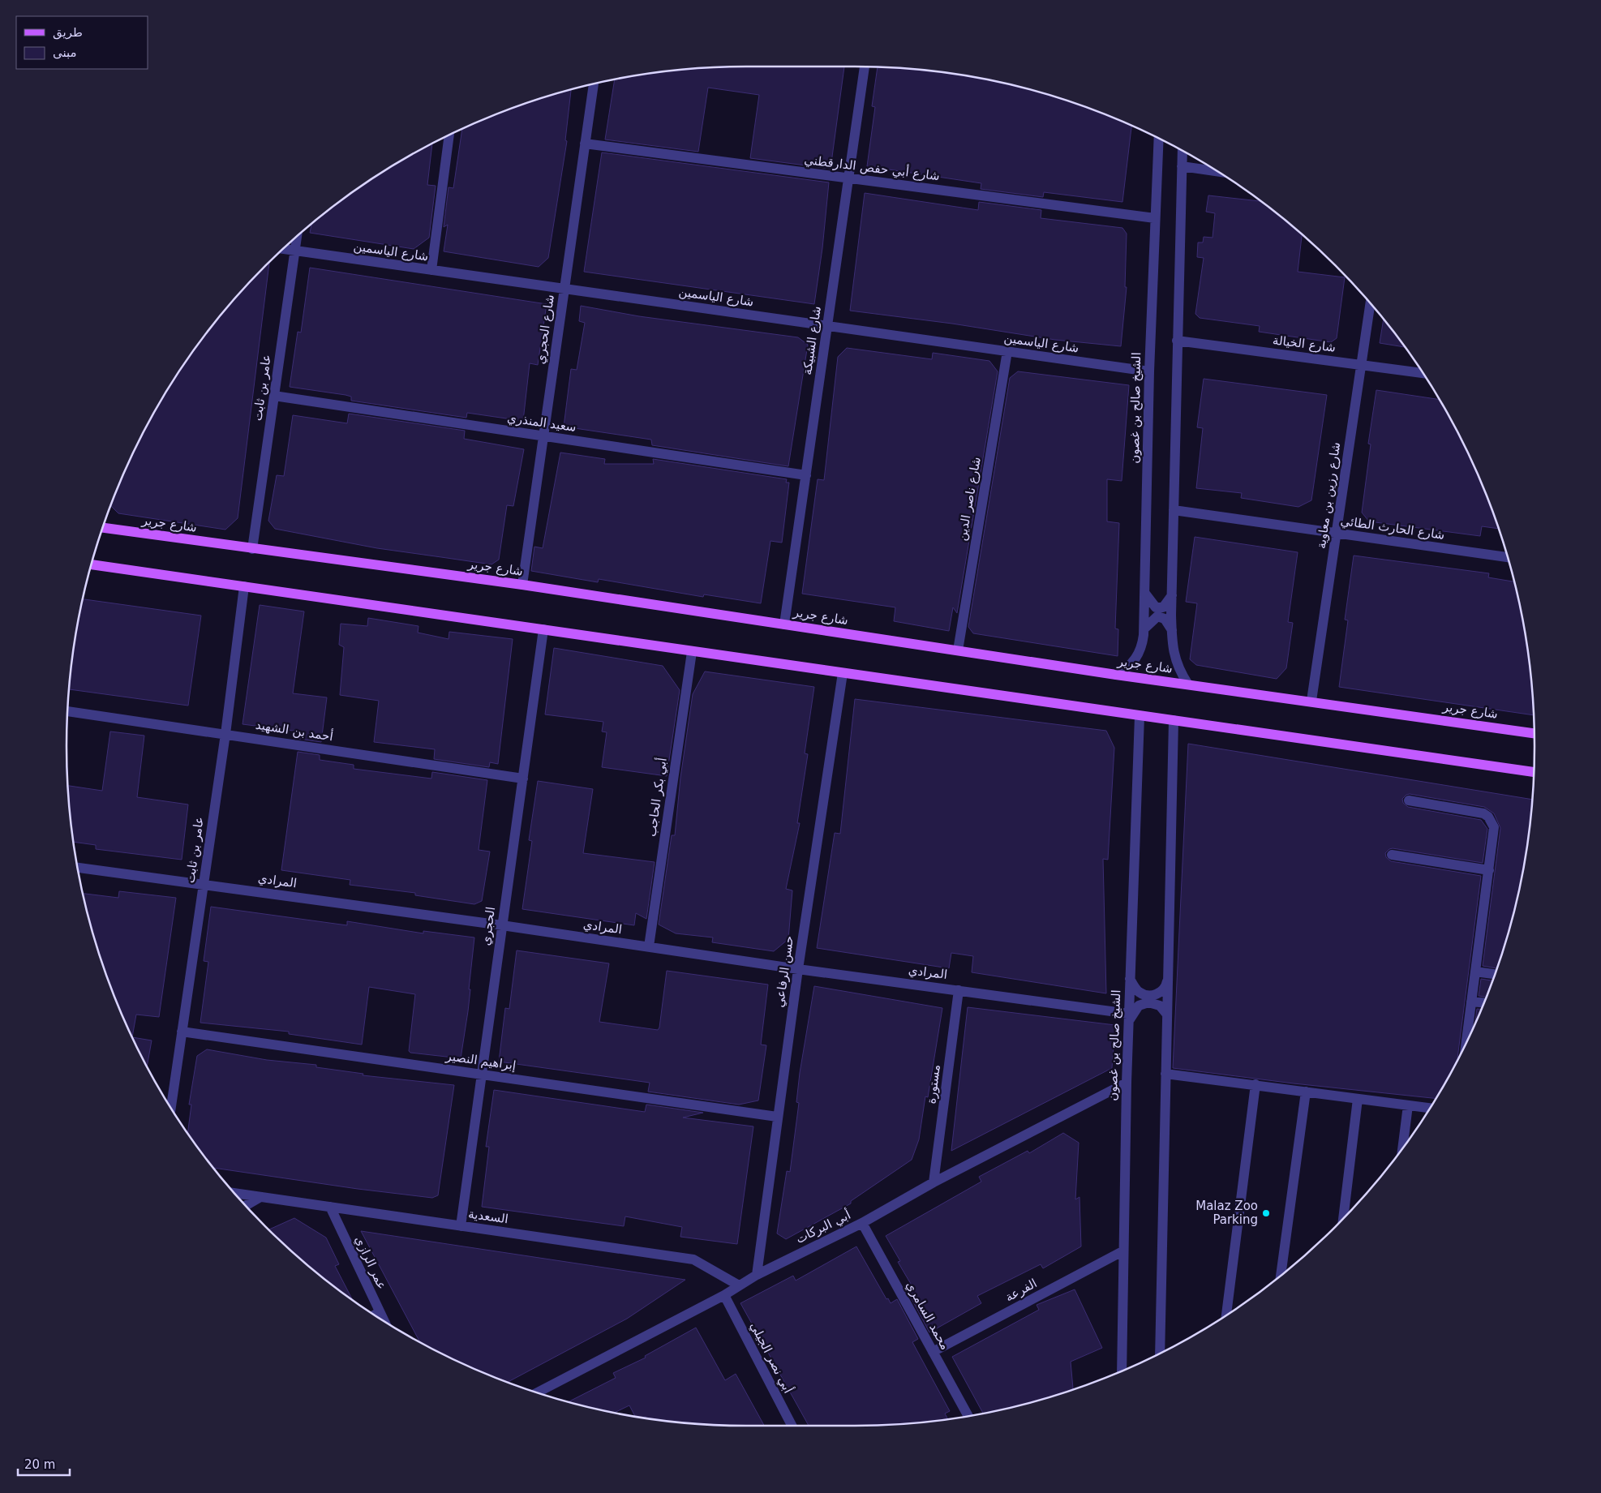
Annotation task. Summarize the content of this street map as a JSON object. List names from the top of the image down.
{
  "streets": {
    "main road": ["شارع جرير"],
    "street": [
      "شارع أبي حفص الدارقطني",
      "شارع الياسمين",
      "شارع الحجري",
      "شارع الشبيكة",
      "شارع الخيالة",
      "عامر بن ثابت",
      "الشيخ صالح بن غصون",
      "سعيد المنذري",
      "شارع رزين بن معاوية",
      "شارع ناصر الدين",
      "شارع الحارث الطائي",
      "أحمد بن الشهيد",
      "أبي بكر الحاجب",
      "المرادي",
      "الحجري",
      "حسن الرفاعي",
      "إبراهيم النصير",
      "مستورة",
      "السعدية",
      "أبي البركات",
      "عمر الرازي",
      "الفرعة",
      "محمد السامري",
      "أبي نصر الجيلي"
    ]
  },
  "crossings": [
    ["شارع أبي حفص الدارقطني", "شارع الحجري"],
    ["شارع أبي حفص الدارقطني", "شارع الشبيكة"],
    ["شارع أبي حفص الدارقطني", "الشيخ صالح بن غصون"],
    ["شارع الياسمين", "شارع الحجري"],
    ["شارع الياسمين", "شارع الشبيكة"],
    ["شارع الياسمين", "عامر بن ثابت"],
    ["شارع الياسمين", "الشيخ صالح بن غصون"],
    ["شارع الياسمين", "شارع ناصر الدين"],
    ["شارع الحجري", "سعيد المنذري"],
    ["شارع الحجري", "شارع جرير"],
    ["شارع الشبيكة", "سعيد المنذري"],
    ["شارع الشبيكة", "شارع جرير"],
    ["شارع الخيالة", "شارع رزين بن معاوية"],
    ["عامر بن ثابت", "سعيد المنذري"],
    ["عامر بن ثابت", "شارع جرير"],
    ["عامر بن ثابت", "أحمد بن الشهيد"],
    ["عامر بن ثابت", "المرادي"],
    ["عامر بن ثابت", "إبراهيم النصير"],
    ["الشيخ صالح بن غصون", "شارع جرير"],
    ["الشيخ صالح بن غصون", "المرادي"],
    ["الشيخ صالح بن غصون", "أبي البركات"],
    ["الشيخ صالح بن غصون", "الفرعة"],
    ["شارع رزين بن معاوية", "شارع جرير"],
    ["شارع رزين بن معاوية", "شارع الحارث الطائي"],
    ["شارع ناصر الدين", "شارع جرير"],
    ["أحمد بن الشهيد", "الحجري"],
    ["أبي بكر الحاجب", "المرادي"],
    ["المرادي", "الحجري"],
    ["المرادي", "حسن الرفاعي"],
    ["المرادي", "مستورة"],
    ["الحجري", "إبراهيم النصير"],
    ["الحجري", "السعدية"],
    ["حسن الرفاعي", "إبراهيم النصير"],
    ["حسن الرفاعي", "أبي البركات"],
    ["مستورة", "أبي البركات"],
    ["السعدية", "أبي البركات"],
    ["السعدية", "عمر الرازي"],
    ["أبي البركات", "محمد السامري"],
    ["أبي البركات", "أبي نصر الجيلي"],
    ["الفرعة", "محمد السامري"]
  ],
  "places": ["Malaz Zoo Parking"],
  "legend": ["طريق", "مبنى"],
  "scale_bar": "20 m"
}
